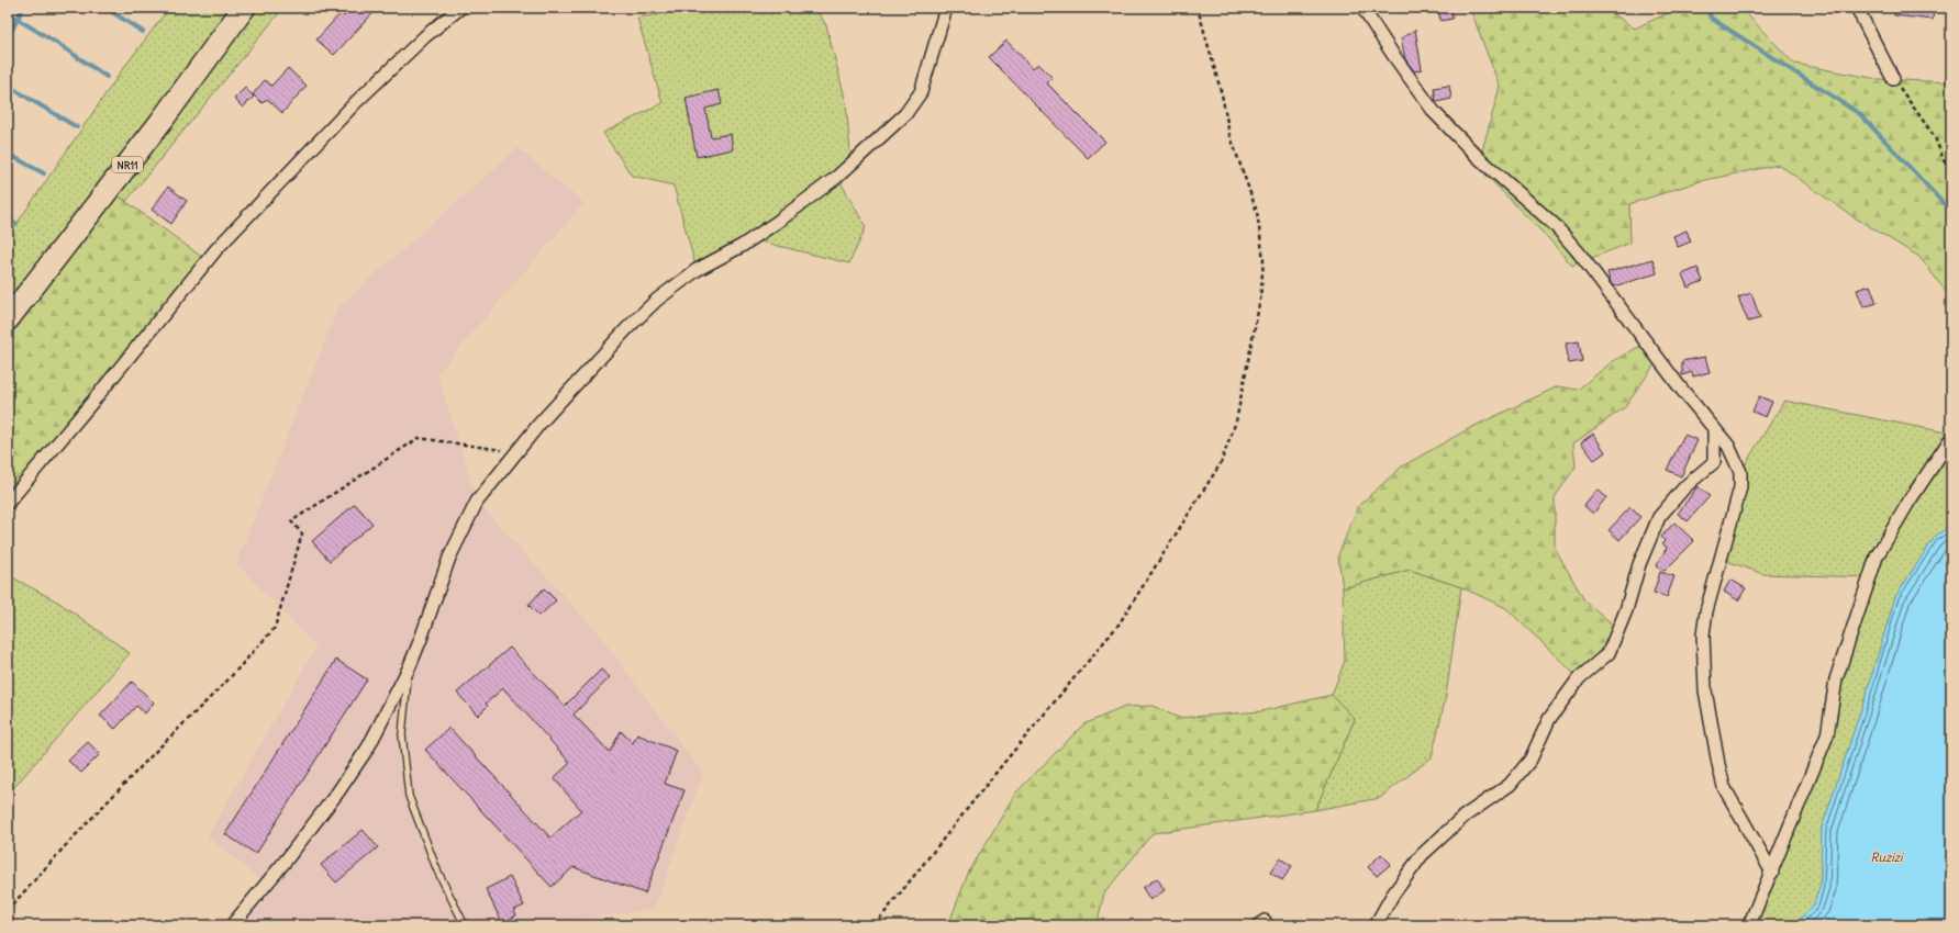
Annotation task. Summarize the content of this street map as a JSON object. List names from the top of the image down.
{
  "streets": {
    "highway": ["NR11"]
  },
  "water": ["Ruzizi"]
}
